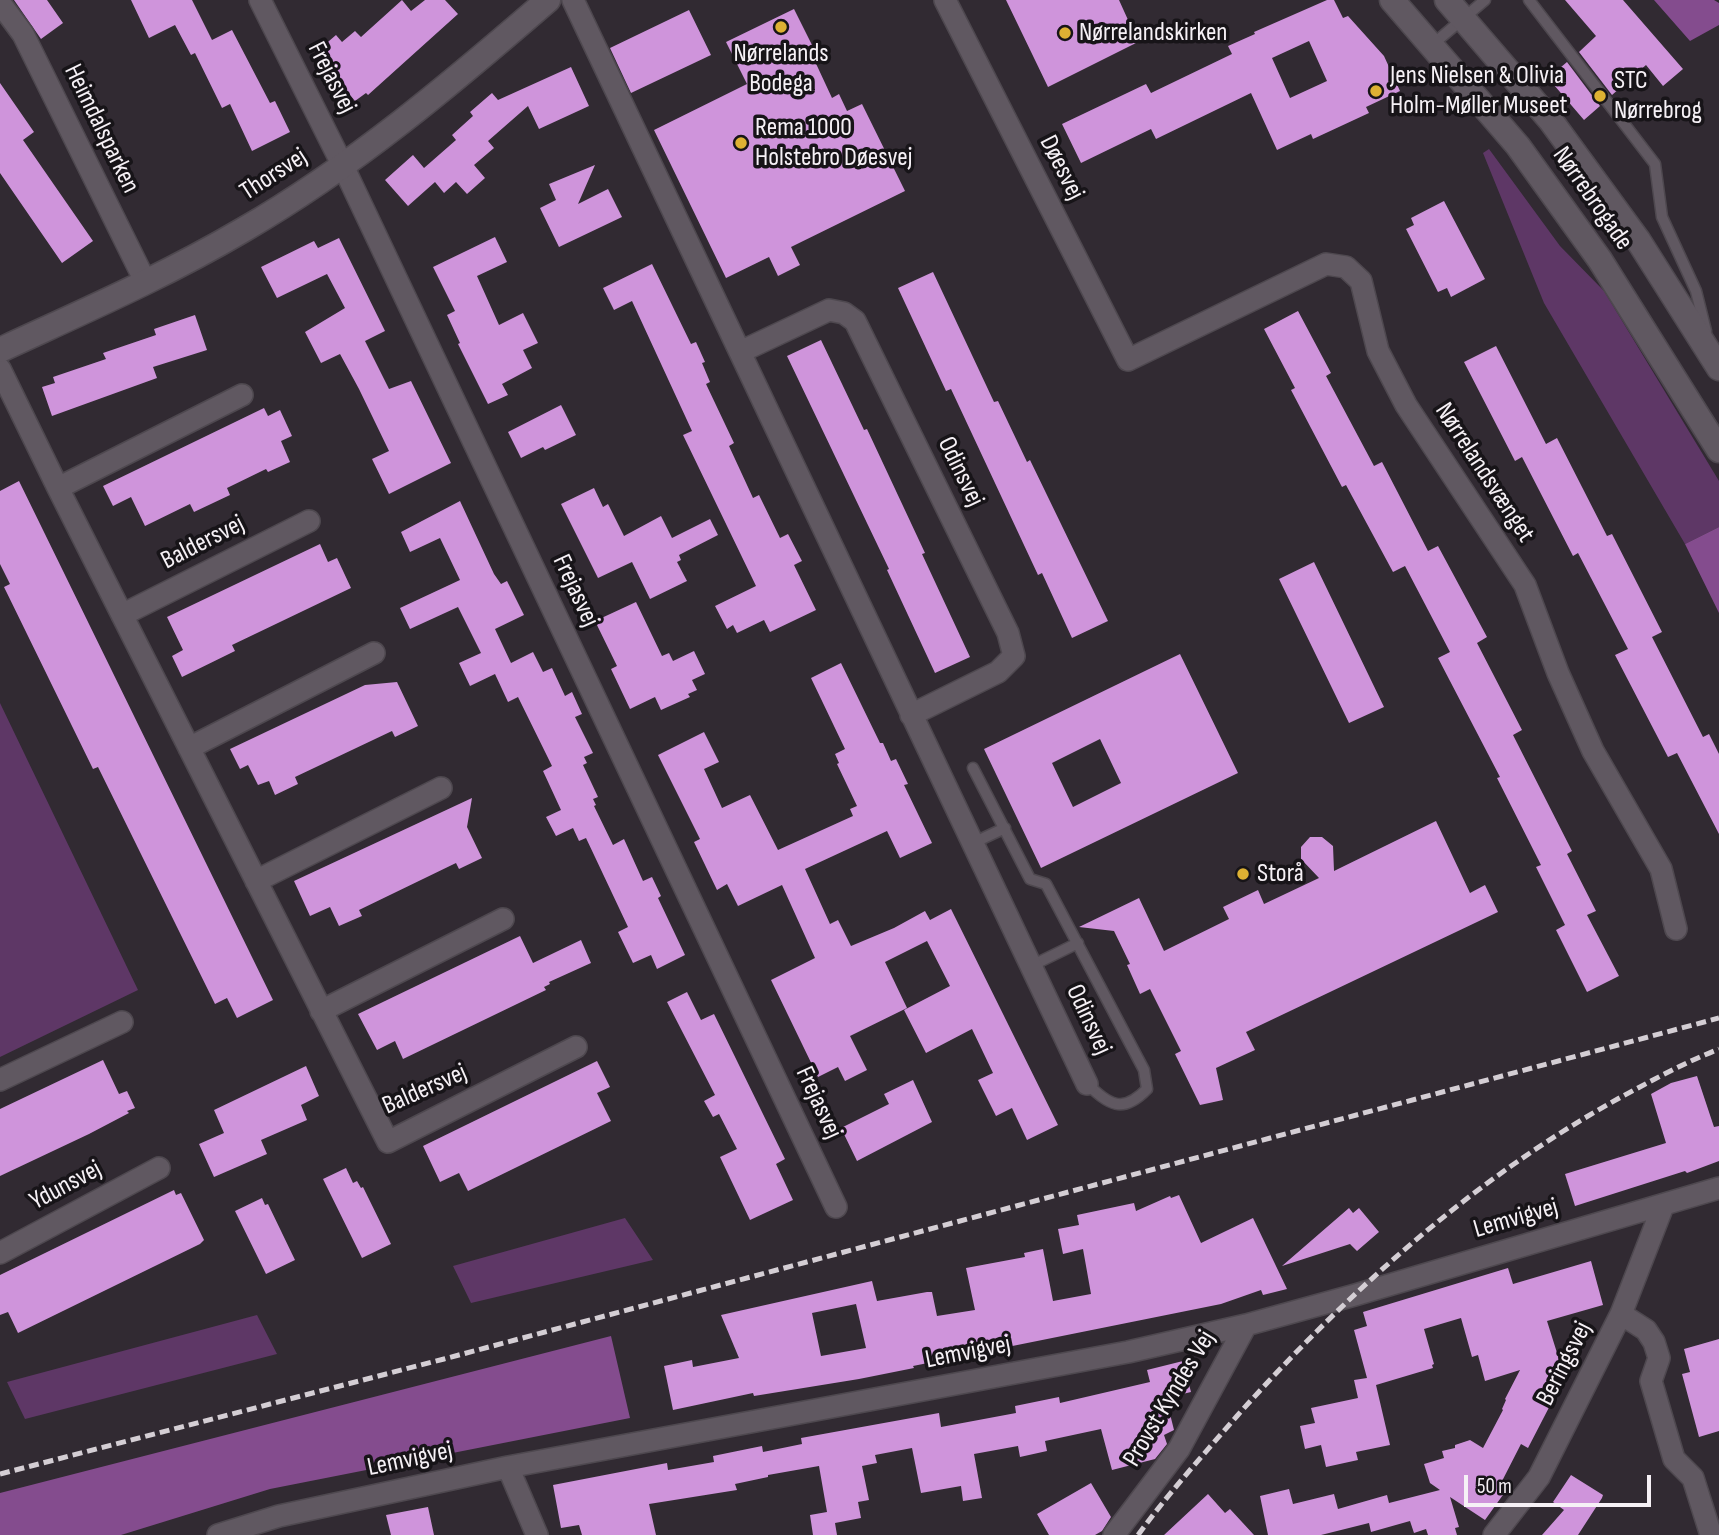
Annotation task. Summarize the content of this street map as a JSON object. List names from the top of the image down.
{
  "streets": {
    "street": [
      "Frejasvej",
      "Heimdalsparken",
      "Døesvej",
      "Thorsvej",
      "Nørrebrogade",
      "Odinsvej",
      "Nørrelandsvænget",
      "Baldersvej",
      "Ydunsvej",
      "Lemvigvej",
      "Beringsvej",
      "Provst Kyndes Vej"
    ]
  },
  "crossings": [
    ["Frejasvej", "Thorsvej"],
    ["Heimdalsparken", "Thorsvej"],
    ["Døesvej", "Nørrelandsvænget"],
    ["Lemvigvej", "Beringsvej"],
    ["Lemvigvej", "Provst Kyndes Vej"]
  ],
  "places": [
    "Nørrelands Bodega",
    "Nørrelandskirken",
    "Jens Nielsen & Olivia Holm-Møller Museet",
    "STC Nørrebrog",
    "Rema 1000 Holstebro Døesvej",
    "Storå"
  ],
  "scale_bar": "50 m"
}
